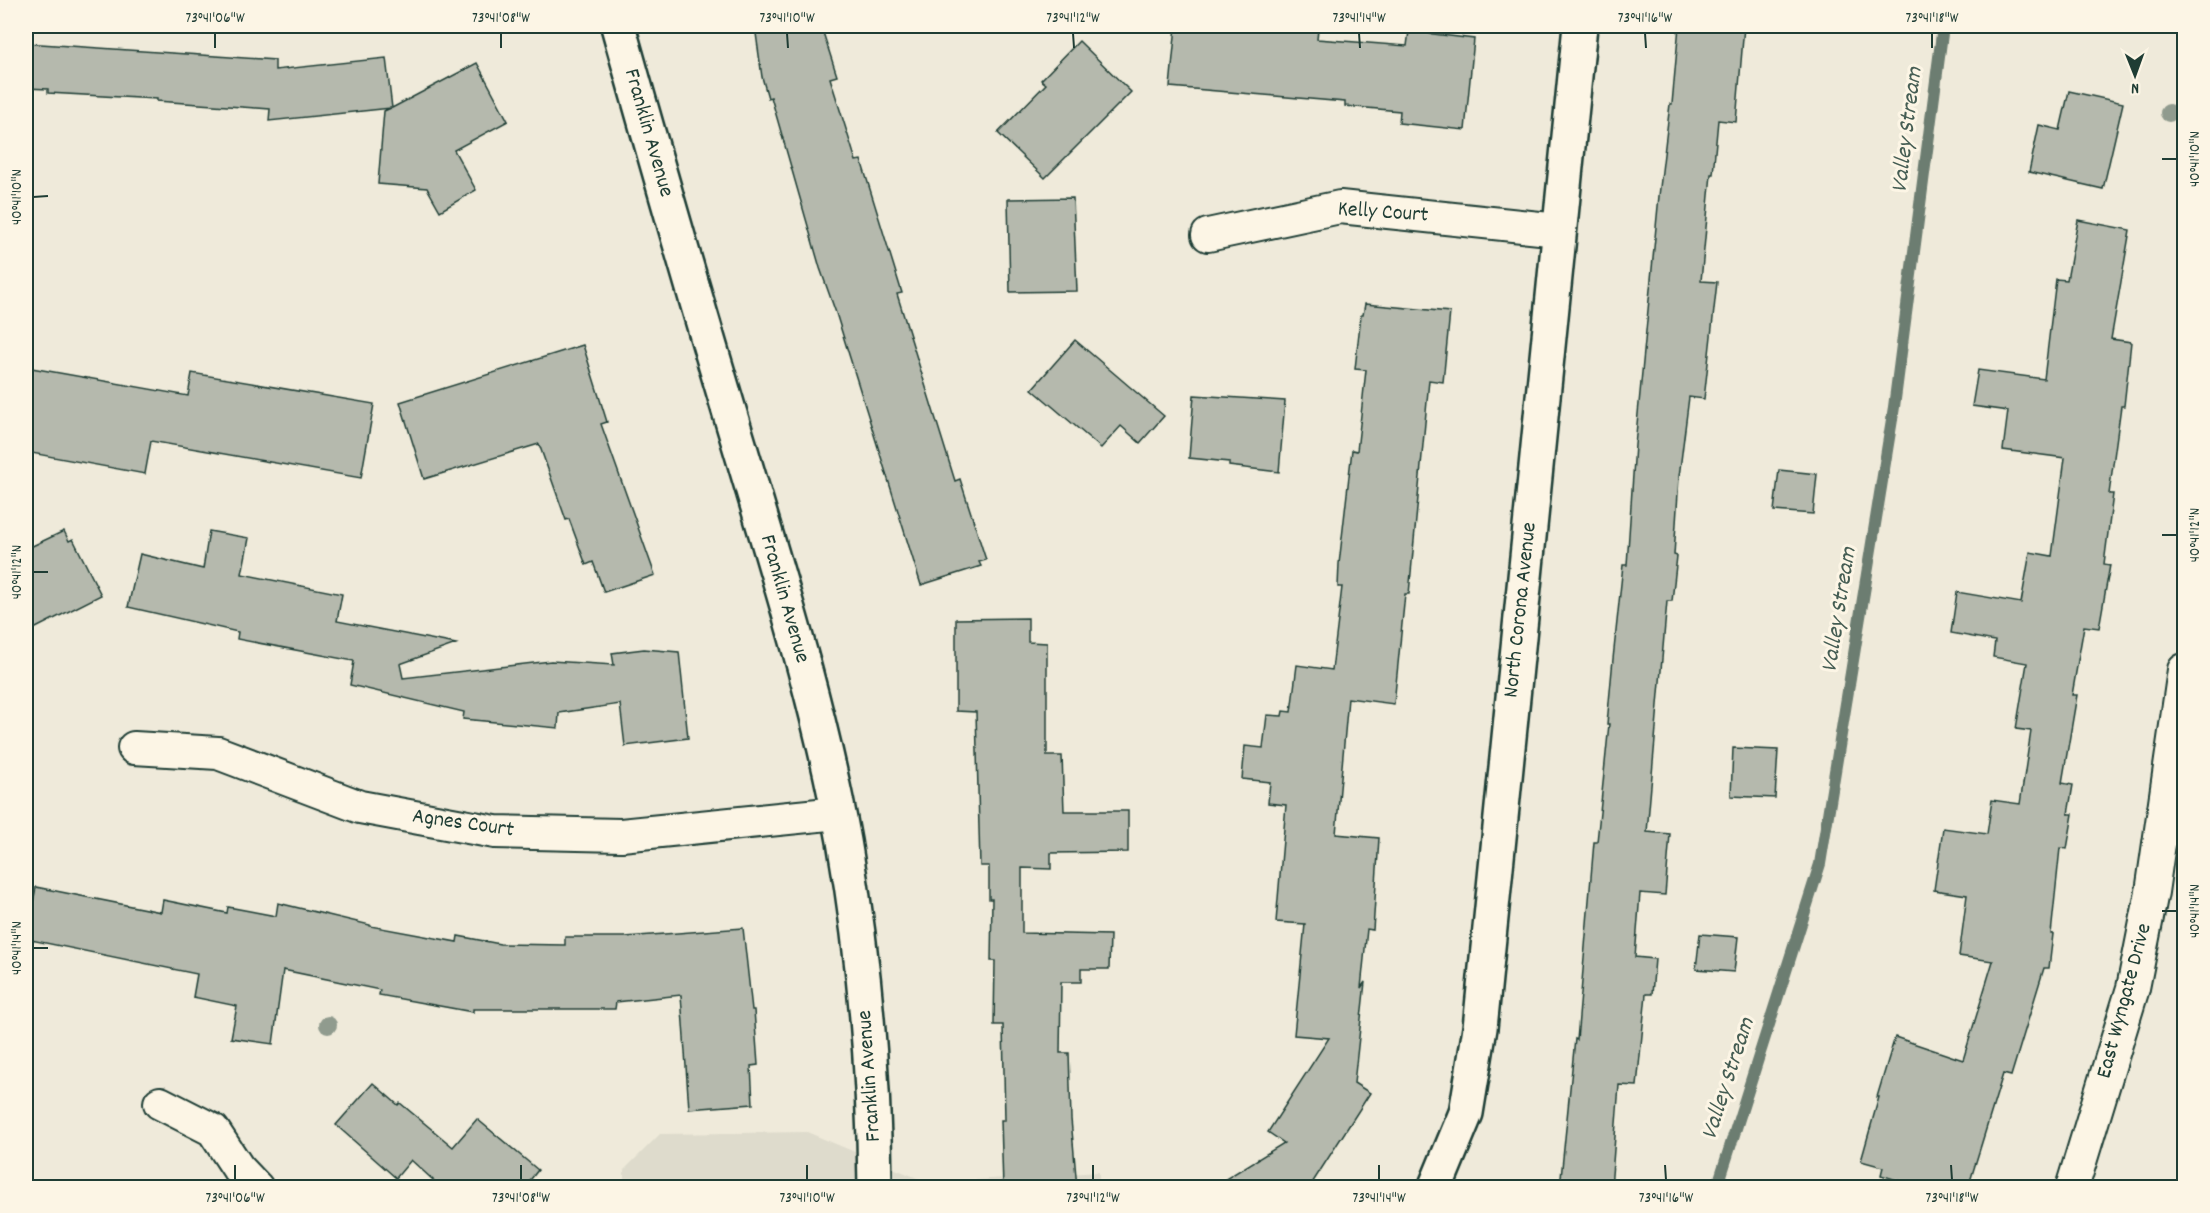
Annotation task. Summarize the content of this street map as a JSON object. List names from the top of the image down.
{
  "streets": {
    "main road": ["Franklin Avenue", "North Corona Avenue"],
    "street": ["Kelly Court", "Agnes Court", "East Wyngate Drive"]
  },
  "crossings": [
    ["Franklin Avenue", "Agnes Court"],
    ["Kelly Court", "North Corona Avenue"]
  ],
  "water": ["Valley Stream"],
  "north": "bottom",
  "coordinates": [
    "73°41'06\"W",
    "73°41'08\"W",
    "73°41'10\"W",
    "73°41'12\"W",
    "73°41'14\"W",
    "73°41'16\"W",
    "73°41'18\"W",
    "40°41'10\"N",
    "40°41'12\"N",
    "40°41'14\"N"
  ]
}
